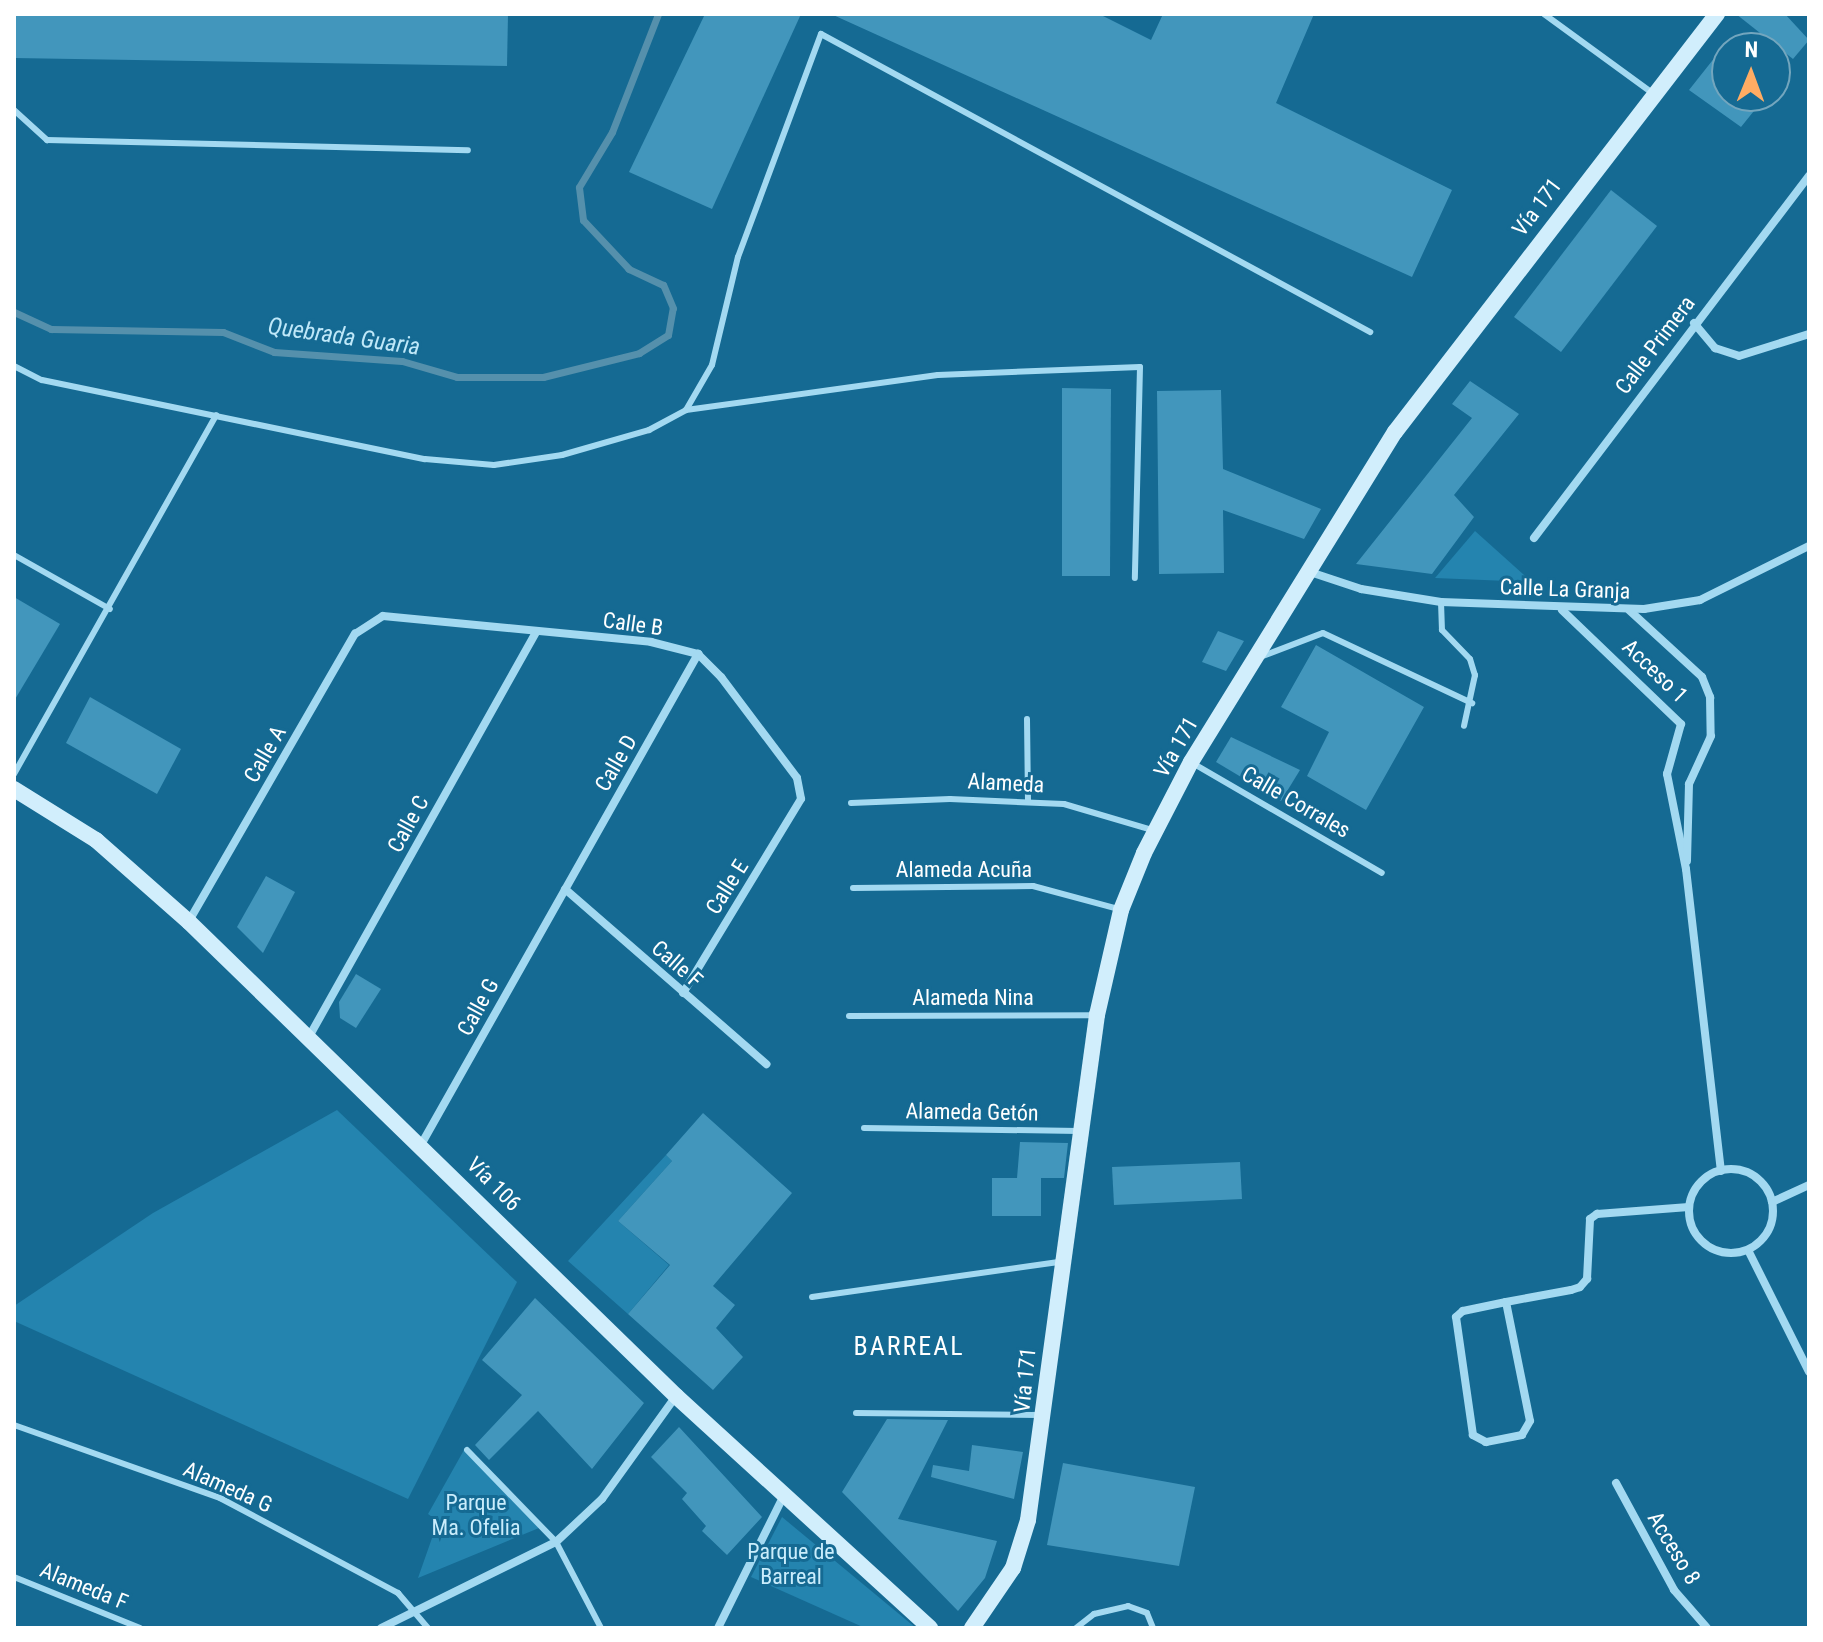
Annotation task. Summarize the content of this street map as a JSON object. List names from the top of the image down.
{
  "streets": {
    "main road": ["Vía 171", "Vía 106"],
    "street": [
      "Calle Primera",
      "Calle La Granja",
      "Calle B",
      "Acceso 1",
      "Calle A",
      "Calle D",
      "Calle C",
      "Calle E",
      "Calle F",
      "Calle G",
      "Acceso 8"
    ],
    "lane": [
      "Alameda",
      "Calle Corrales",
      "Alameda Acuña",
      "Alameda Nina",
      "Alameda Getón",
      "Alameda G",
      "Alameda F"
    ]
  },
  "crossings": [
    ["Vía 171", "Calle La Granja"],
    ["Vía 171", "Alameda"],
    ["Vía 171", "Calle Corrales"],
    ["Vía 171", "Alameda Acuña"],
    ["Vía 171", "Alameda Nina"],
    ["Vía 171", "Alameda Getón"],
    ["Calle La Granja", "Acceso 1"],
    ["Calle B", "Calle A"],
    ["Calle B", "Calle D"],
    ["Calle B", "Calle C"],
    ["Calle B", "Calle E"],
    ["Calle A", "Vía 106"],
    ["Calle D", "Calle E"],
    ["Calle D", "Calle F"],
    ["Calle D", "Calle G"],
    ["Calle C", "Vía 106"],
    ["Calle E", "Calle F"],
    ["Calle F", "Calle G"],
    ["Calle G", "Vía 106"]
  ],
  "districts": ["BARREAL"],
  "water": ["Quebrada Guaria"],
  "parks": ["Parque Ma. Ofelia", "Parque de Barreal"],
  "north": "top"
}
